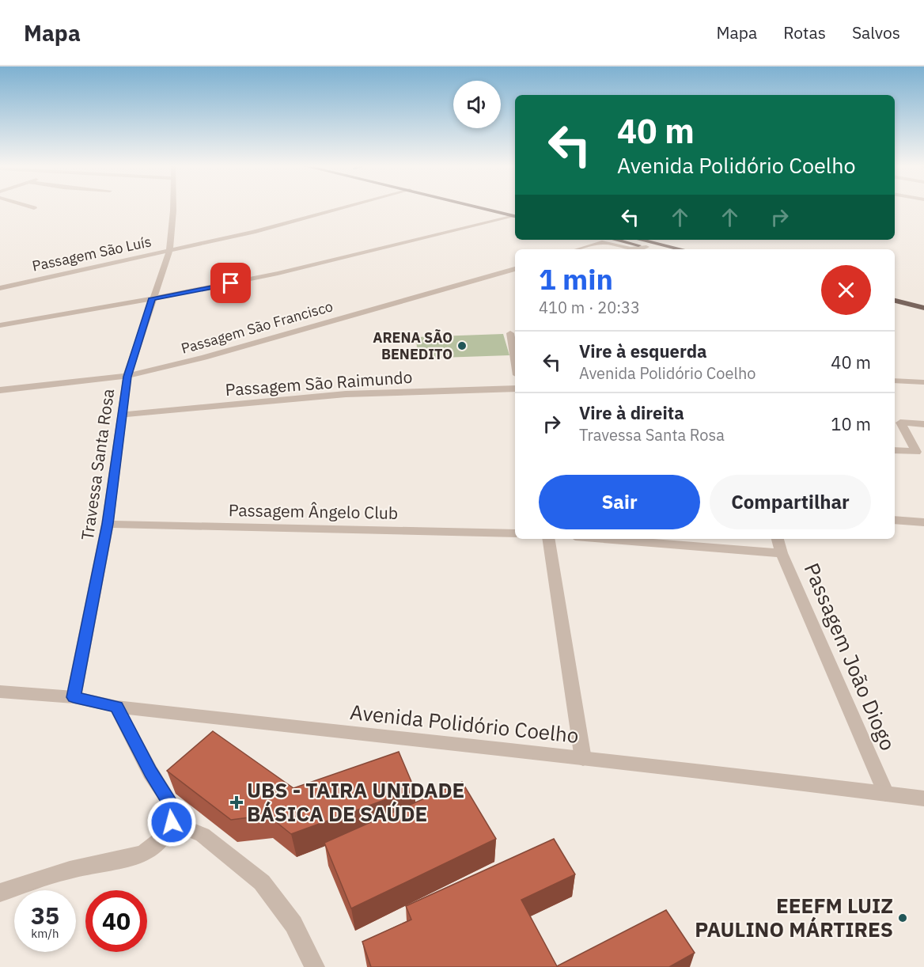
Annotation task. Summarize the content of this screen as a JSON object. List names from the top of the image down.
{
  "streets": {
    "street": [
      "Passagem São Luís",
      "Passagem São Francisco",
      "Passagem São Raimundo",
      "Travessa Santa Rosa",
      "Passagem Ângelo Club",
      "Passagem João Diogo",
      "Avenida Polidório Coelho"
    ]
  },
  "crossings": [
    ["Passagem São Luís", "Travessa Santa Rosa"],
    ["Passagem São Francisco", "Travessa Santa Rosa"],
    ["Passagem São Raimundo", "Travessa Santa Rosa"],
    ["Travessa Santa Rosa", "Passagem Ângelo Club"],
    ["Travessa Santa Rosa", "Avenida Polidório Coelho"],
    ["Passagem João Diogo", "Avenida Polidório Coelho"]
  ],
  "places": {
    "other": ["ARENA SÃO BENEDITO", "EEEFM LUIZ PAULINO MÁRTIRES"],
    "health": ["UBS - TAIRA UNIDADE BÁSICA DE SAÚDE"]
  },
  "page": {
    "header": "Mapa",
    "nav": ["Mapa", "Rotas", "Salvos"],
    "turn": ["40 m", "Avenida Polidório Coelho"],
    "heading": ["1 min", "410 m · 20:33"],
    "list": [
      {
        "name": "Vire à esquerda",
        "note": "Avenida Polidório Coelho",
        "value": "40 m"
      },
      {
        "name": "Vire à direita",
        "note": "Travessa Santa Rosa",
        "value": "10 m"
      }
    ],
    "buttons": ["Sair", "Compartilhar"],
    "speed": "35 km/h",
    "limit": "40"
  }
}
